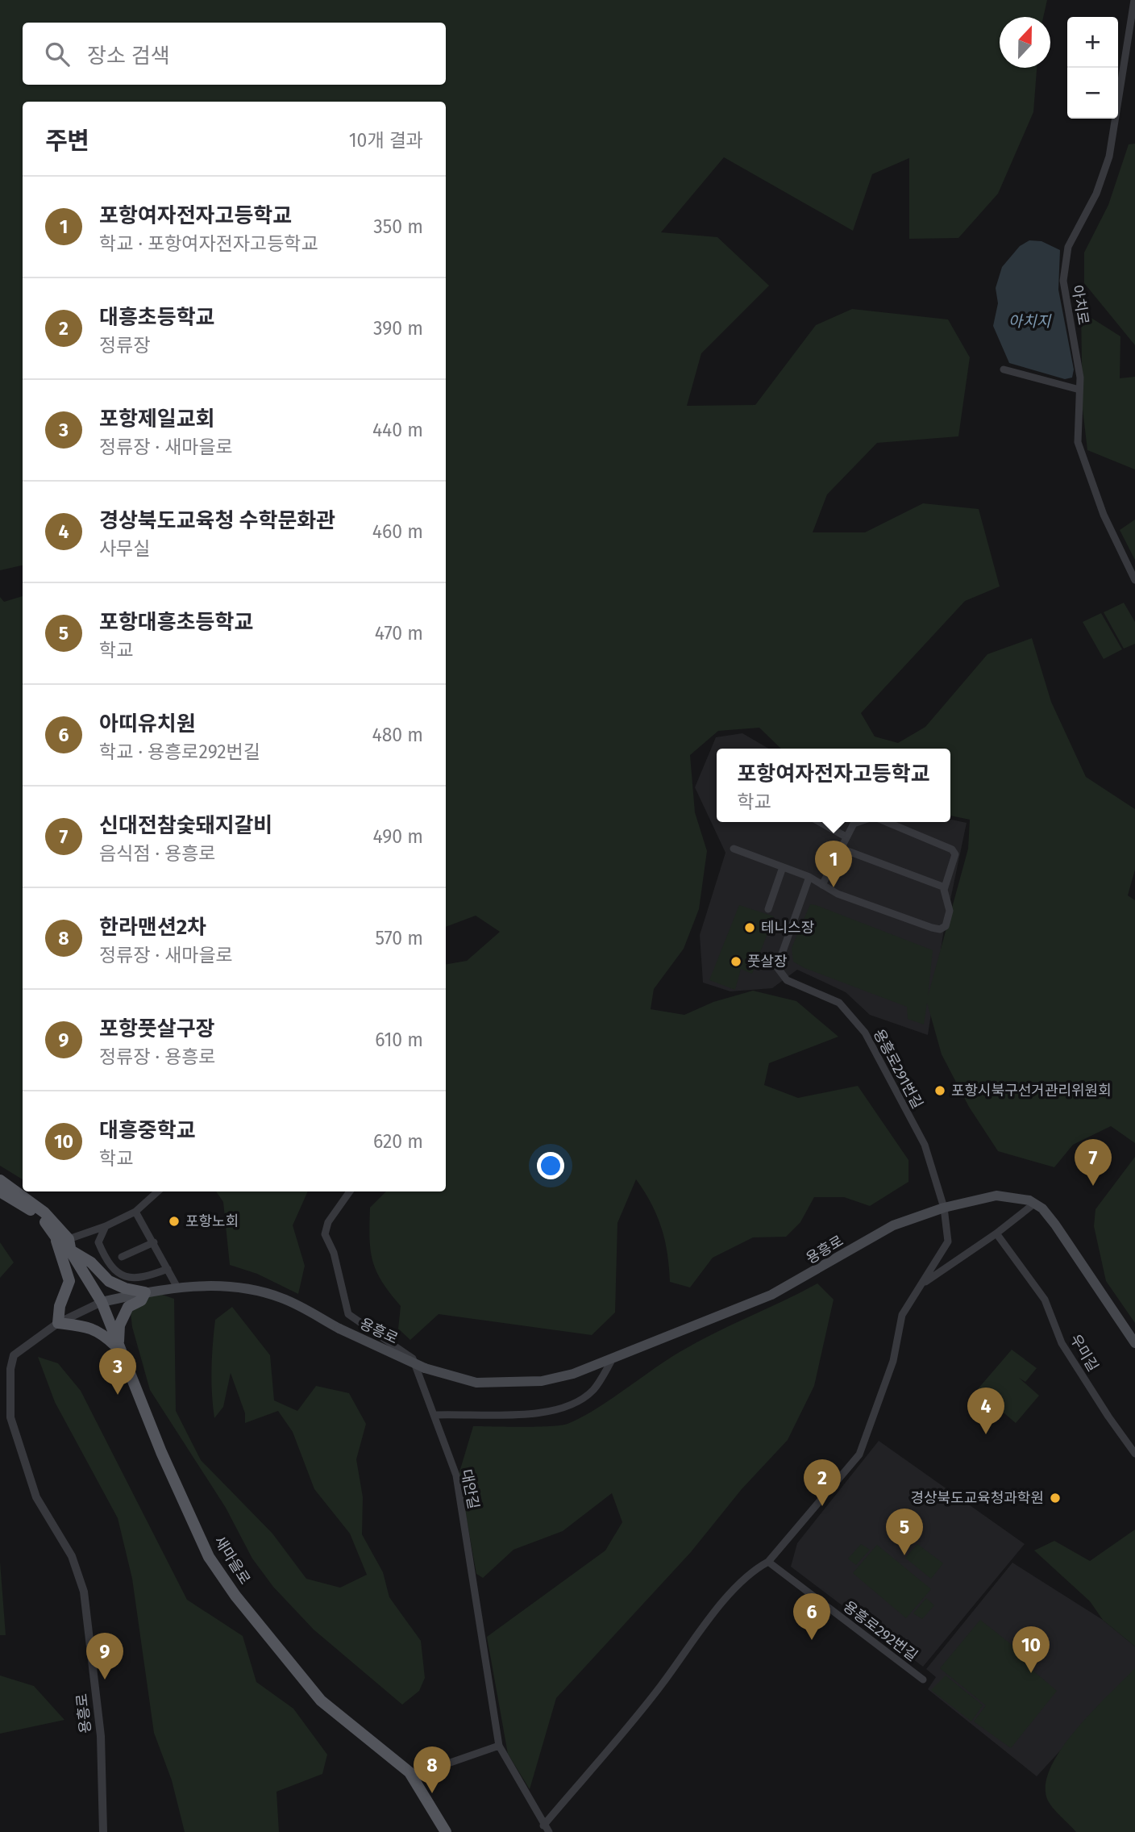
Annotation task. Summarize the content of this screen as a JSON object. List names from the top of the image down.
{
  "streets": {
    "main road": ["용흥로", "새마을로"],
    "street": [
      "아치로",
      "용흥로291번길",
      "우미길",
      "대안길",
      "용흥로292번길"
    ]
  },
  "crossings": [
    ["용흥로291번길", "용흥로"],
    ["용흥로291번길", "대안길"],
    ["용흥로291번길", "용흥로292번길"],
    ["용흥로", "새마을로"]
  ],
  "water": ["아치지"],
  "places": [
    "테니스장",
    "풋살장",
    "포항시북구선거관리위원회",
    "포항노회",
    "경상북도교육청과학원"
  ],
  "north": "top",
  "page": {
    "map_buttons": ["+", "−"],
    "search": "장소 검색",
    "heading": ["주변", "10개 결과"],
    "list": [
      {
        "mark": "1",
        "name": "포항여자전자고등학교",
        "note": "학교 · 포항여자전자고등학교",
        "value": "350 m"
      },
      {
        "mark": "2",
        "name": "대흥초등학교",
        "note": "정류장",
        "value": "390 m"
      },
      {
        "mark": "3",
        "name": "포항제일교회",
        "note": "정류장 · 새마을로",
        "value": "440 m"
      },
      {
        "mark": "4",
        "name": "경상북도교육청 수학문화관",
        "note": "사무실",
        "value": "460 m"
      },
      {
        "mark": "5",
        "name": "포항대흥초등학교",
        "note": "학교",
        "value": "470 m"
      },
      {
        "mark": "6",
        "name": "아띠유치원",
        "note": "학교 · 용흥로292번길",
        "value": "480 m"
      },
      {
        "mark": "7",
        "name": "신대전참숯돼지갈비",
        "note": "음식점 · 용흥로",
        "value": "490 m"
      },
      {
        "mark": "8",
        "name": "한라맨션2차",
        "note": "정류장 · 새마을로",
        "value": "570 m"
      },
      {
        "mark": "9",
        "name": "포항풋살구장",
        "note": "정류장 · 용흥로",
        "value": "610 m"
      },
      {
        "mark": "10",
        "name": "대흥중학교",
        "note": "학교",
        "value": "620 m"
      }
    ],
    "popup": ["포항여자전자고등학교", "학교"],
    "pins": [
      "1",
      "7",
      "3",
      "4",
      "2",
      "5",
      "6",
      "10",
      "9",
      "8"
    ]
  }
}
